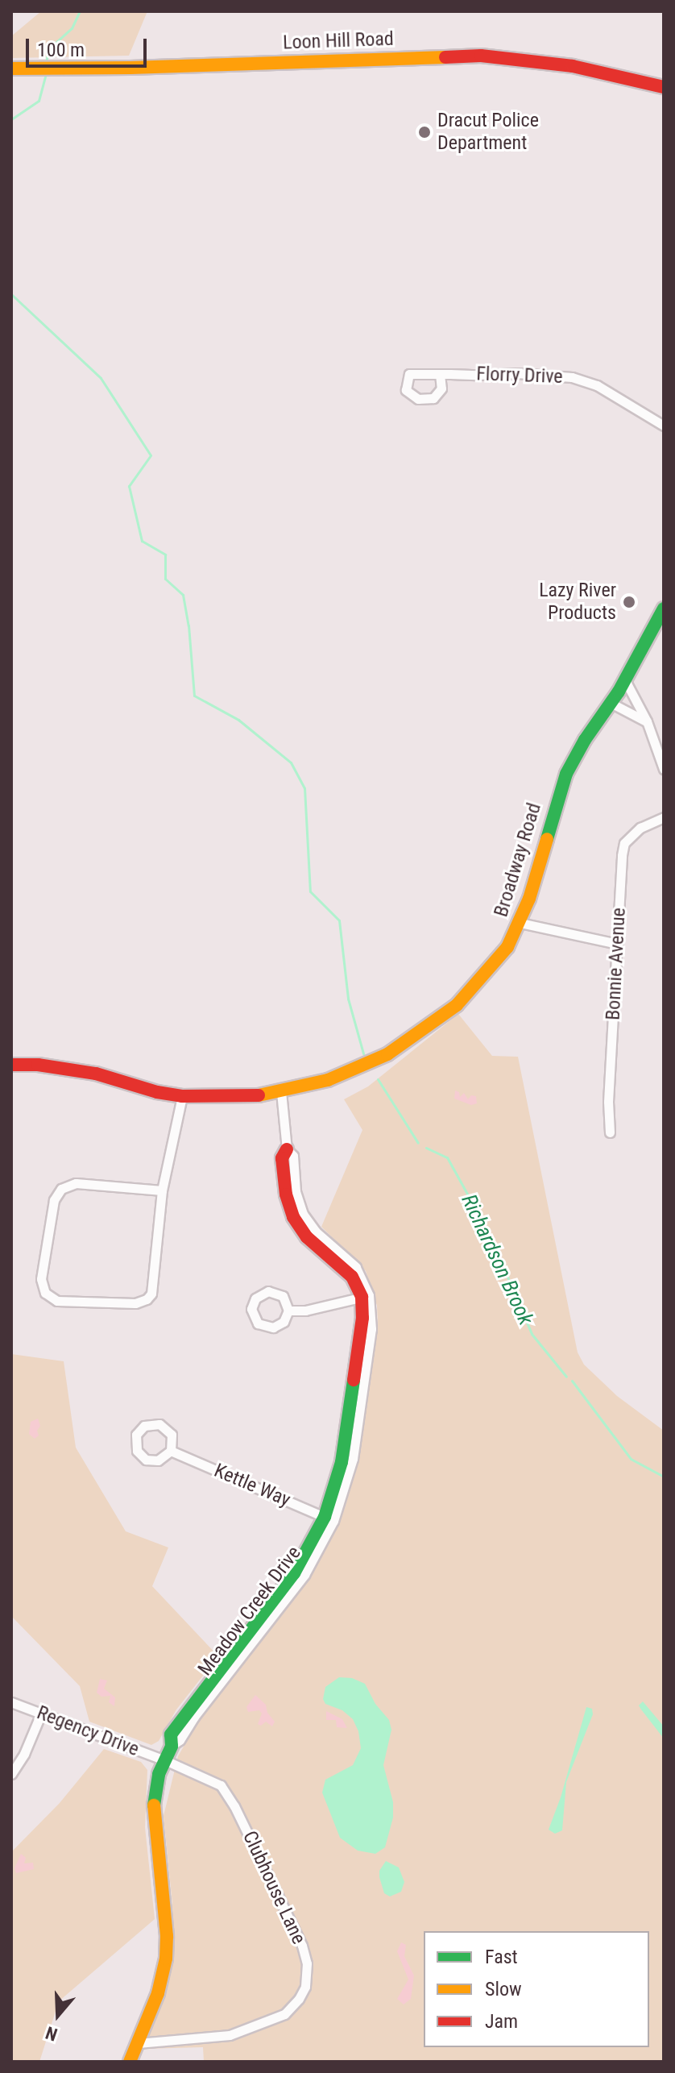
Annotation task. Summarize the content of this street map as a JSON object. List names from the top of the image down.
{
  "streets": {
    "street": [
      "Loon Hill Road",
      "Florry Drive",
      "Broadway Road",
      "Bonnie Avenue",
      "Kettle Way",
      "Meadow Creek Drive",
      "Regency Drive",
      "Clubhouse Lane"
    ]
  },
  "crossings": [
    ["Kettle Way", "Meadow Creek Drive"],
    ["Meadow Creek Drive", "Regency Drive"],
    ["Meadow Creek Drive", "Clubhouse Lane"],
    ["Regency Drive", "Clubhouse Lane"]
  ],
  "water": ["Richardson Brook"],
  "places": ["Dracut Police Department", "Lazy River Products"],
  "legend": ["Fast", "Slow", "Jam"],
  "scale_bar": "100 m",
  "north": "bottom"
}
